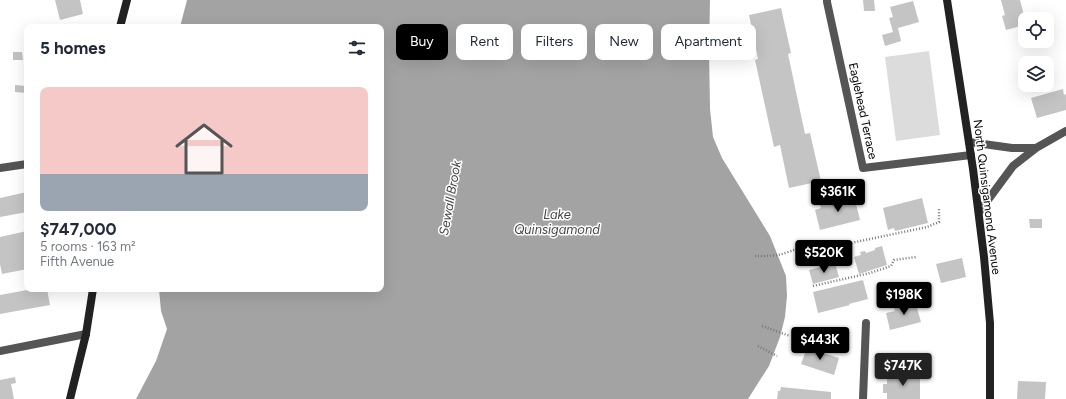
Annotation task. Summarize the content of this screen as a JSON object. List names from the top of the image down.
{
  "streets": {
    "main road": ["North Quinsigamond Avenue"],
    "street": ["Eaglehead Terrace"]
  },
  "crossings": [
    ["Eaglehead Terrace", "North Quinsigamond Avenue"]
  ],
  "water": ["Sewall Brook", "Lake Quinsigamond"],
  "page": {
    "chip": [
      "Buy",
      "Rent",
      "Filters",
      "New",
      "Apartment"
    ],
    "heading": "5 homes",
    "list": [
      {
        "name": "$747,000",
        "note": "5 rooms · 163 m² · Fifth Avenue"
      }
    ],
    "price": [
      "$361K",
      "$520K",
      "$198K",
      "$443K",
      "$747K"
    ]
  }
}
